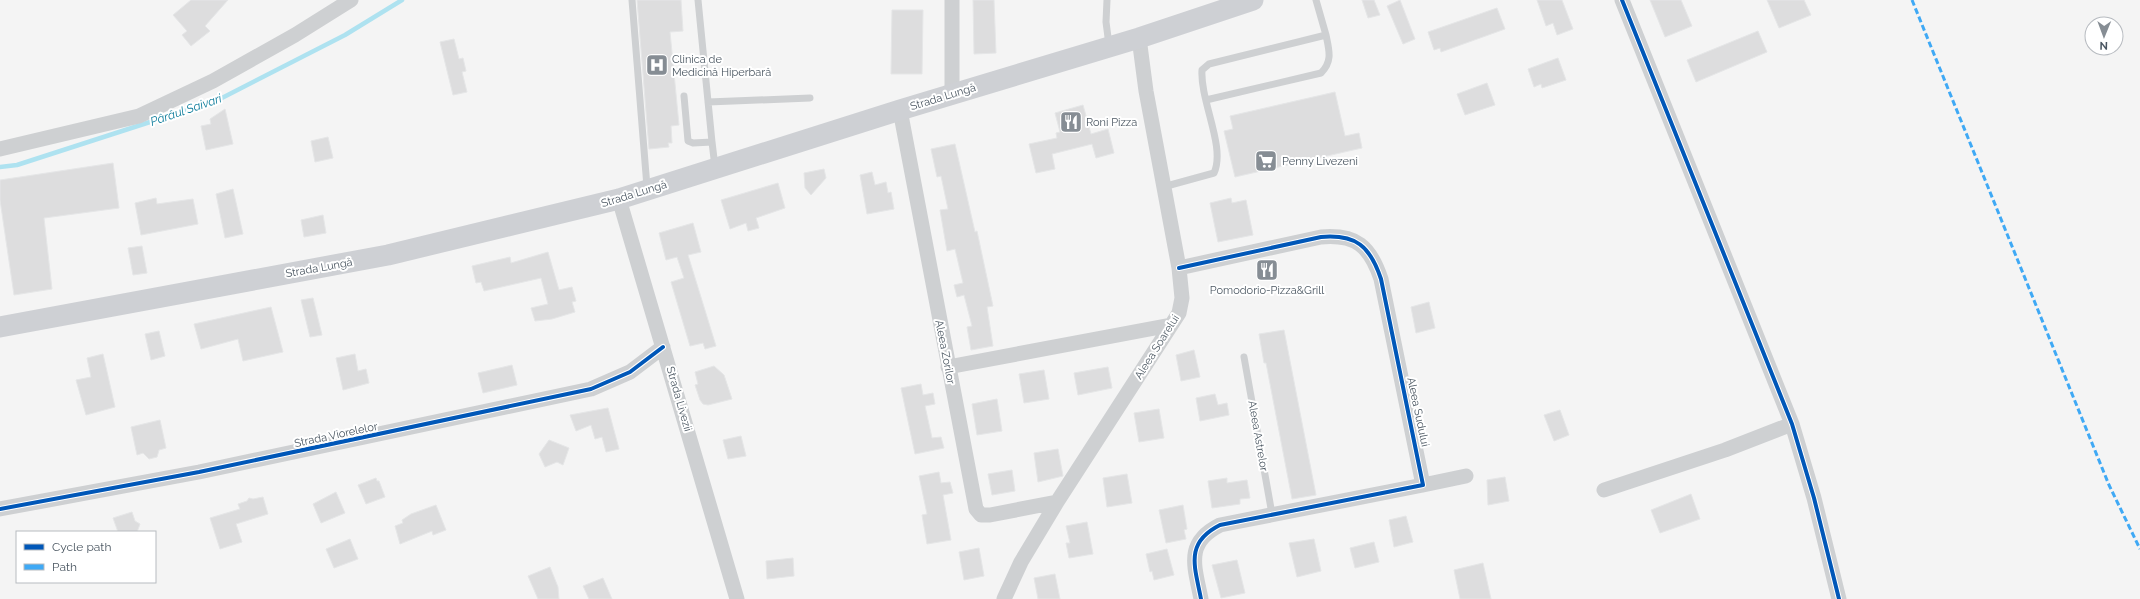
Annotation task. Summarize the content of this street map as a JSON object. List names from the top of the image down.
{
  "streets": {
    "main road": ["Strada Lungă"],
    "street": [
      "Aleea Soarelui",
      "Aleea Zorilor",
      "Strada Livezii",
      "Aleea Sudului",
      "Strada Viorelelor"
    ],
    "lane": ["Aleea Astrelor"]
  },
  "crossings": [
    ["Strada Lungă", "Aleea Soarelui"],
    ["Strada Lungă", "Aleea Zorilor"],
    ["Strada Lungă", "Strada Livezii"],
    ["Aleea Soarelui", "Aleea Zorilor"],
    ["Aleea Soarelui", "Aleea Sudului"],
    ["Strada Livezii", "Strada Viorelelor"]
  ],
  "water": ["Pârâul Saivari"],
  "places": {
    "hospital": ["Clinica de Medicină Hiperbară"],
    "restaurant": ["Roni Pizza", "Pomodorio-Pizza&Grill"],
    "supermarket": ["Penny Livezeni"]
  },
  "legend": ["Cycle path", "Path"],
  "north": "bottom"
}
